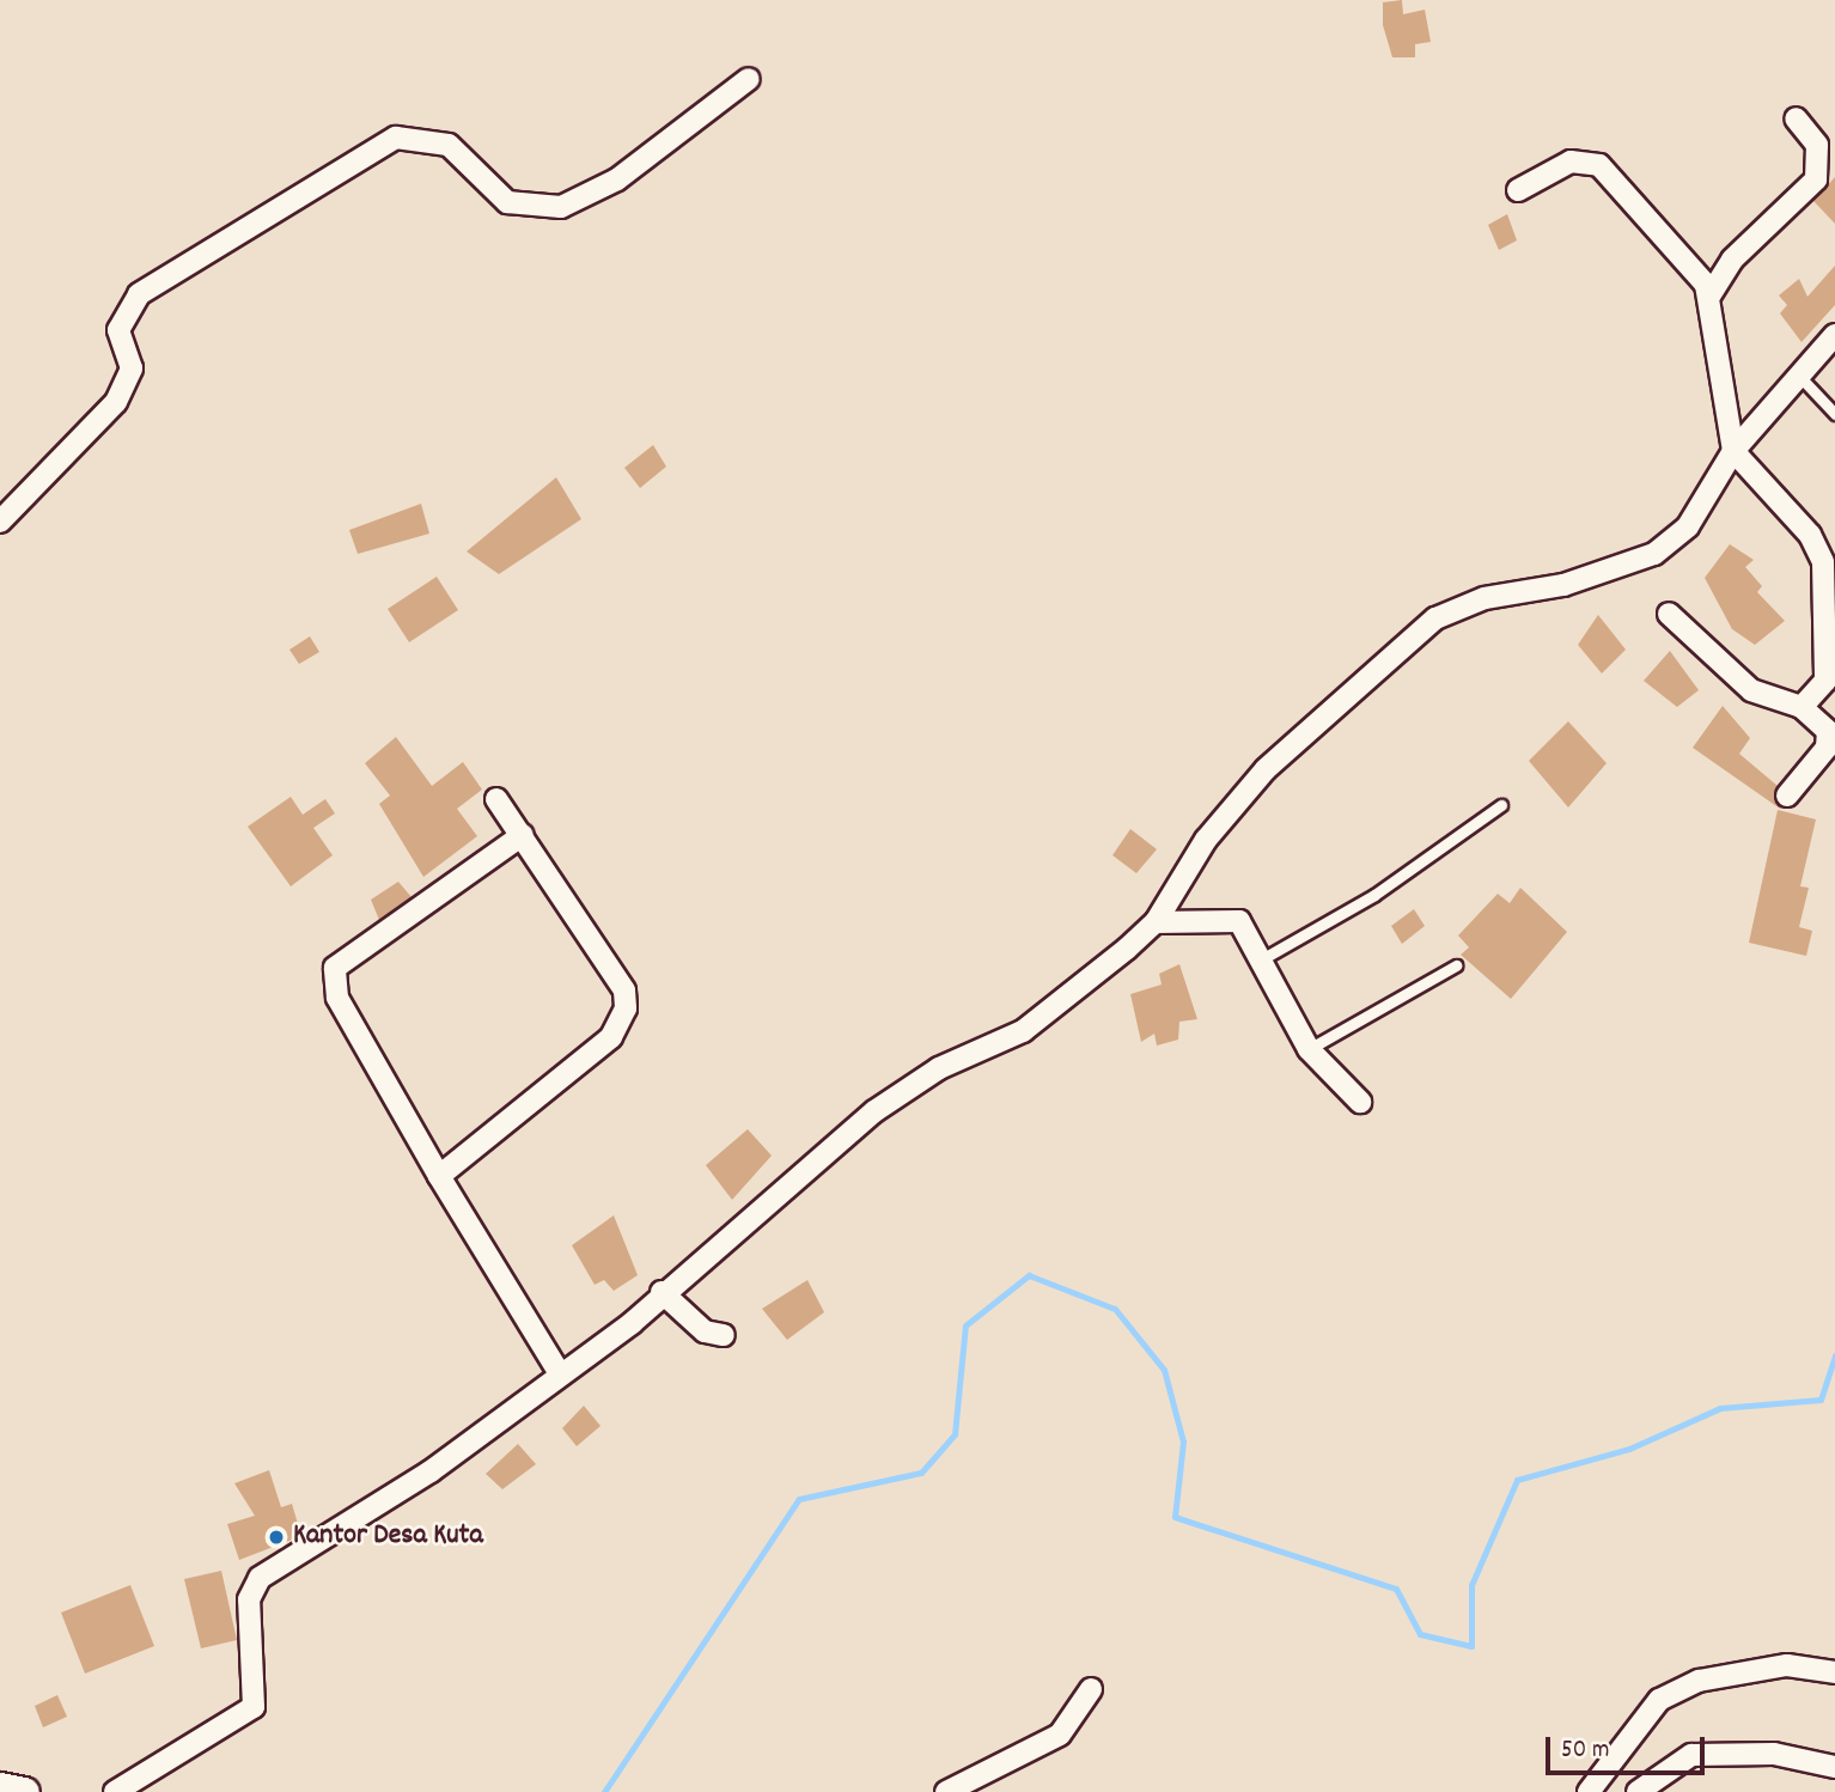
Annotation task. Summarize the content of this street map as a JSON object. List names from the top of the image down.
{
  "places": ["Kantor Desa Kuta"],
  "scale_bar": "50 m"
}
